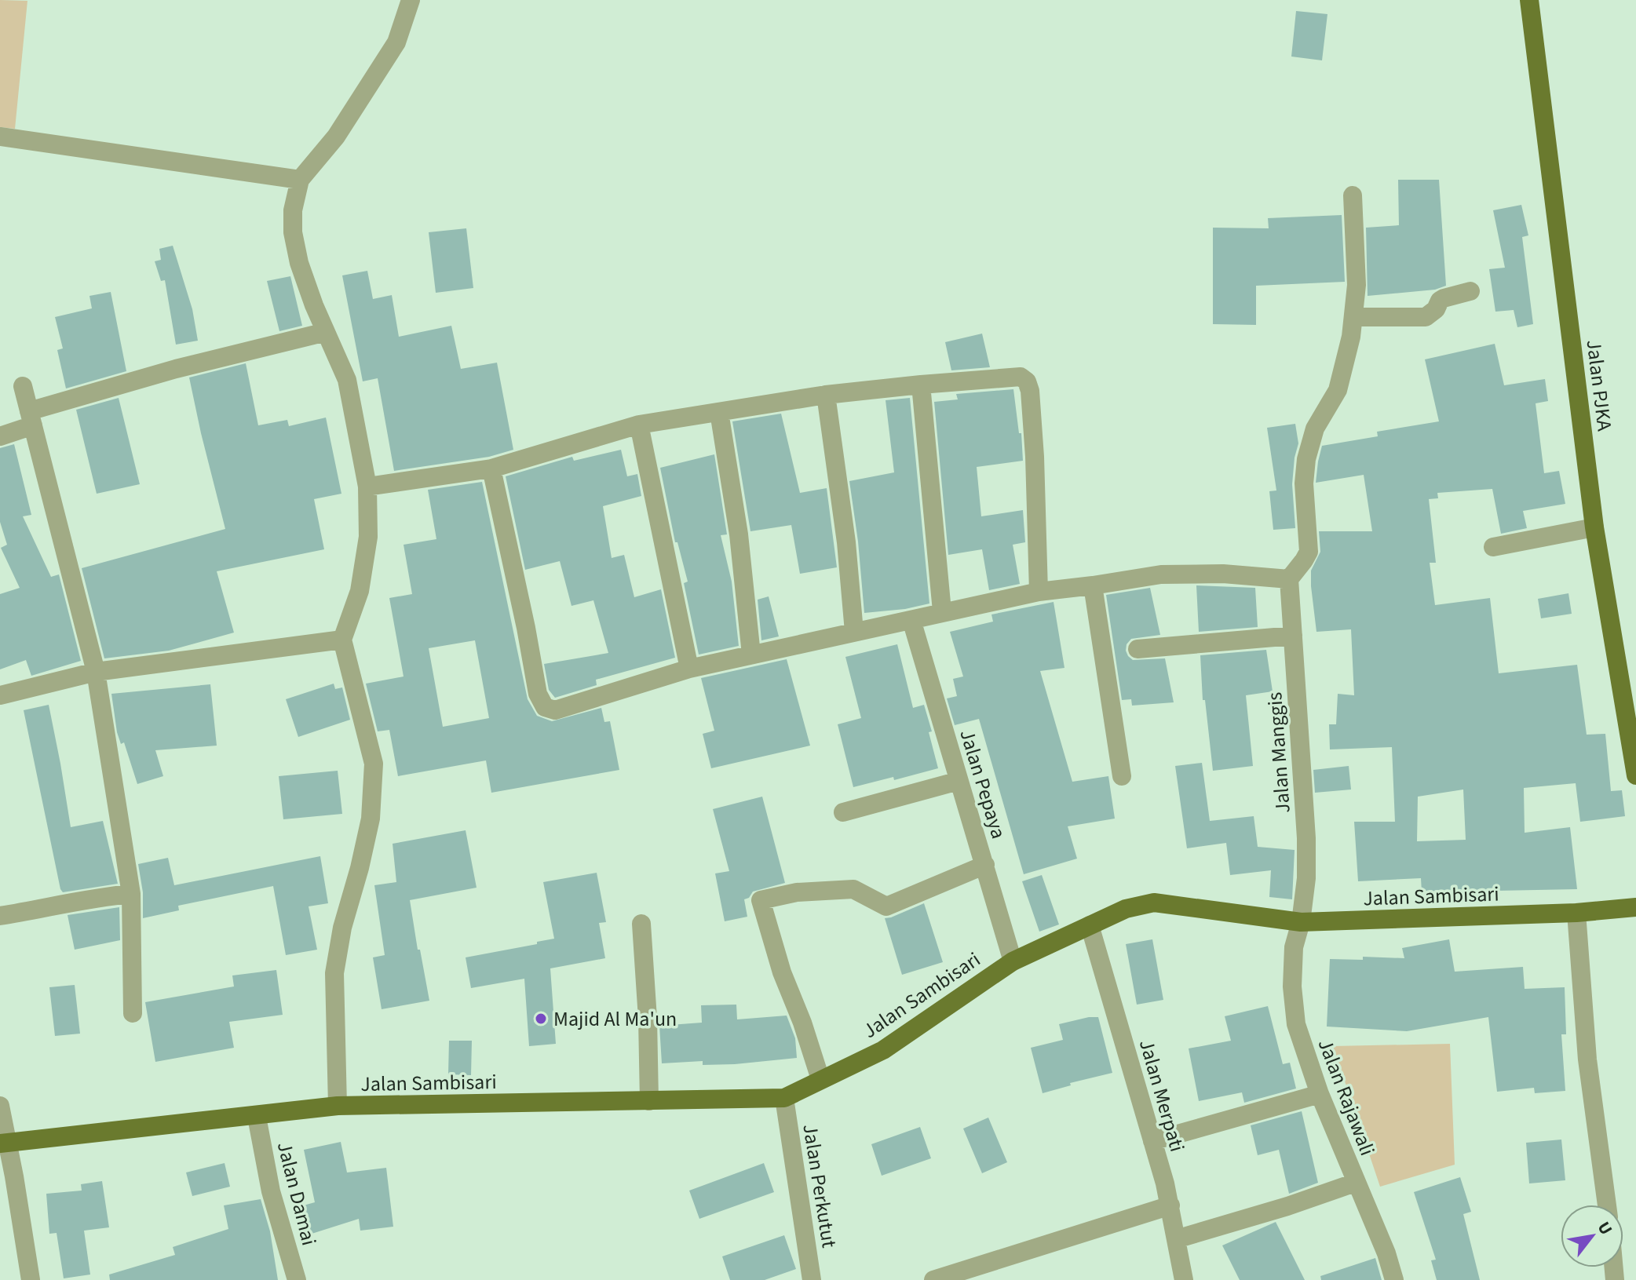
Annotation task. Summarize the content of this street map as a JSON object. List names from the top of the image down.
{
  "streets": {
    "main road": ["Jalan PJKA", "Jalan Sambisari"],
    "street": [
      "Jalan Manggis",
      "Jalan Pepaya",
      "Jalan Merpati",
      "Jalan Rajawali",
      "Jalan Perkutut",
      "Jalan Damai"
    ]
  },
  "crossings": [
    ["Jalan Manggis", "Jalan Sambisari"],
    ["Jalan Manggis", "Jalan Rajawali"],
    ["Jalan Pepaya", "Jalan Sambisari"],
    ["Jalan Sambisari", "Jalan Merpati"],
    ["Jalan Sambisari", "Jalan Rajawali"],
    ["Jalan Sambisari", "Jalan Perkutut"],
    ["Jalan Sambisari", "Jalan Damai"]
  ],
  "places": ["Majid Al Ma'un"],
  "north": "top right"
}
